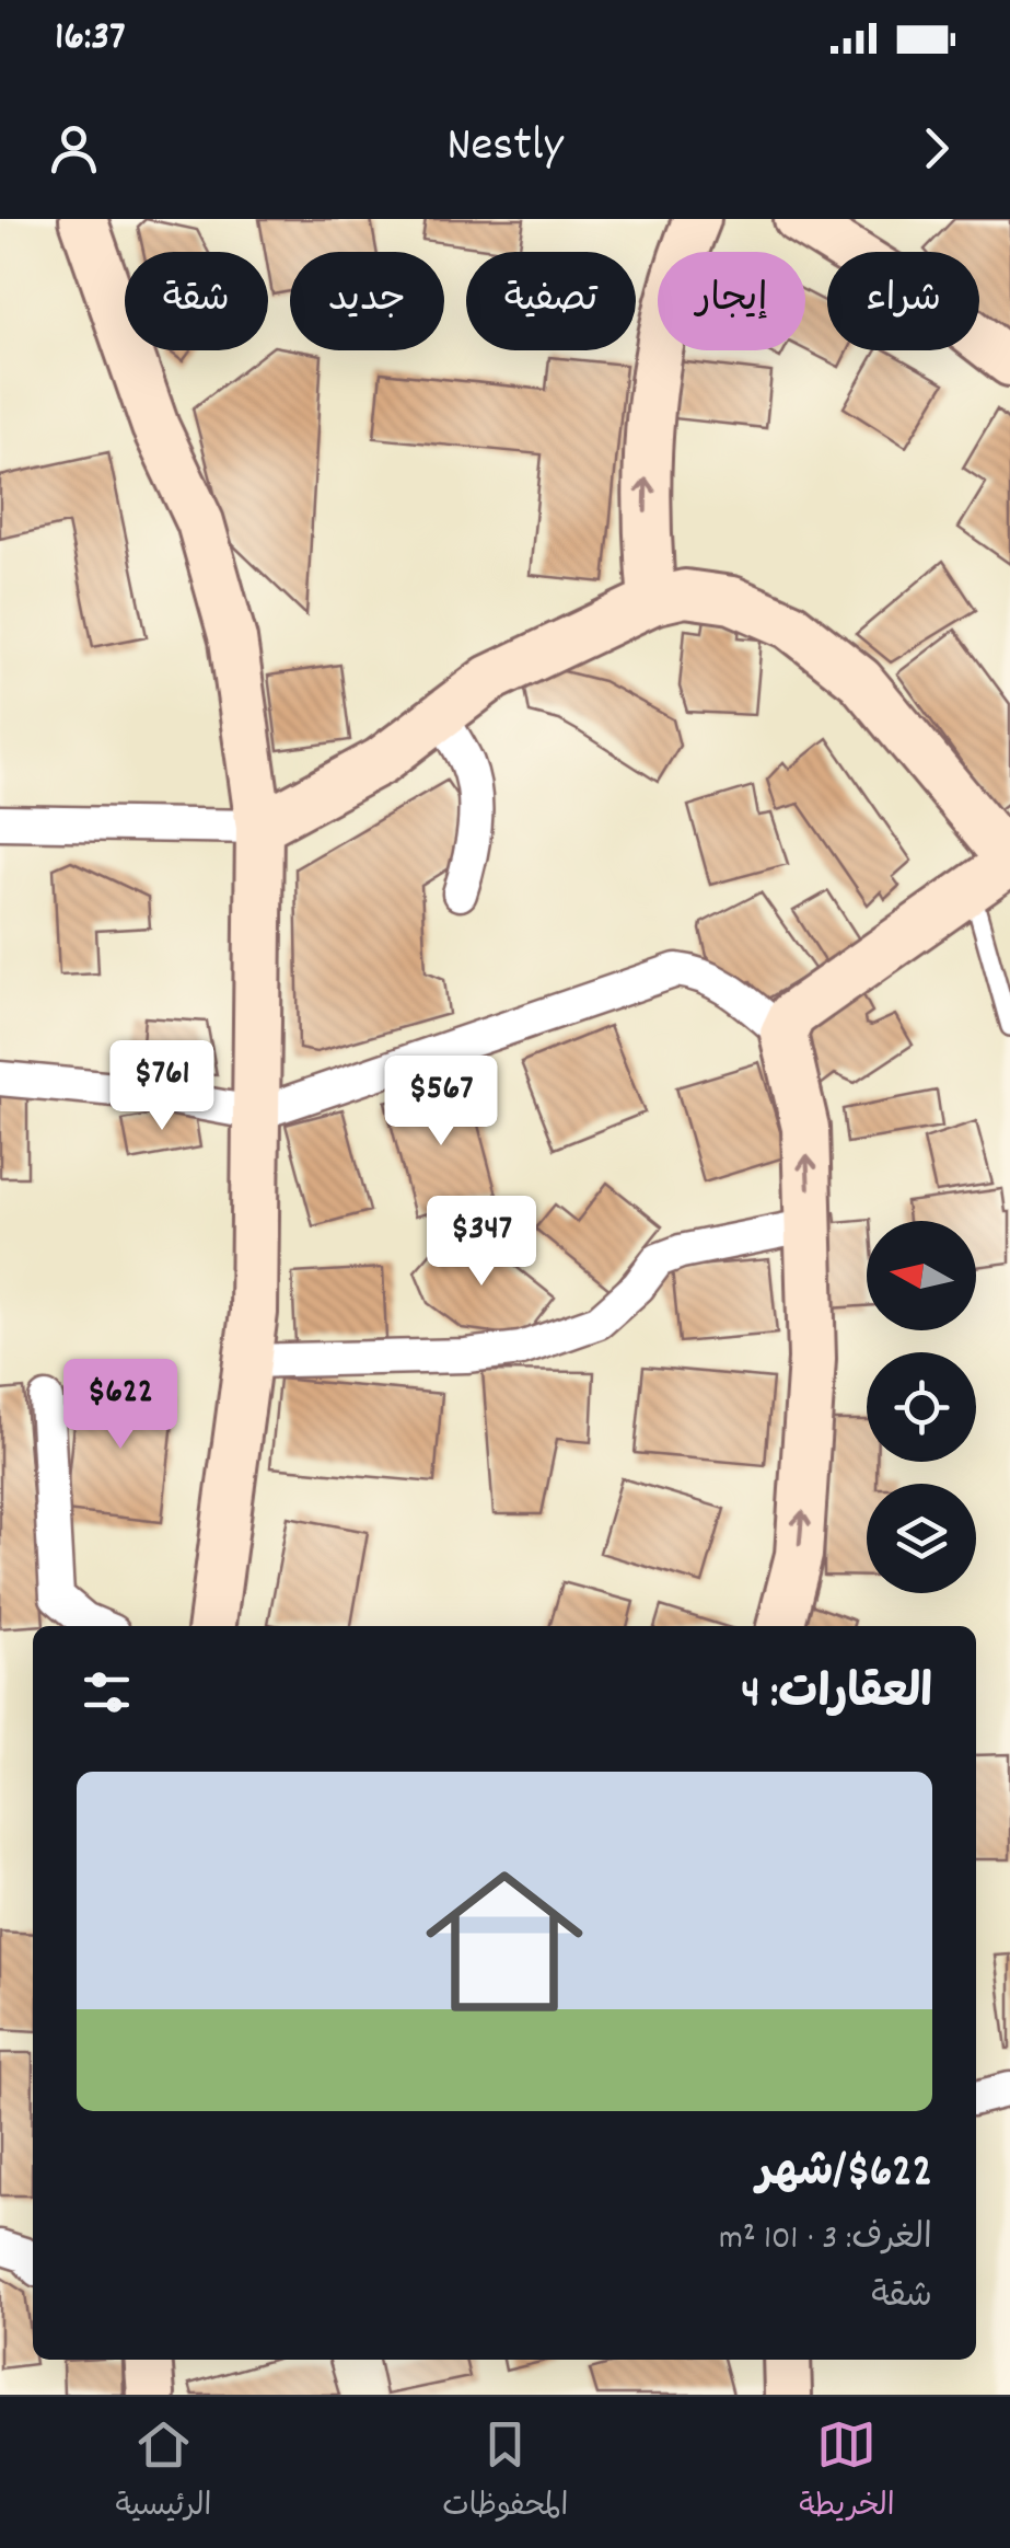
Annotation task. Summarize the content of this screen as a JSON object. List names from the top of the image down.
{
  "north": "left",
  "page": {
    "status": "16:37",
    "header": "Nestly",
    "chip": [
      "شراء",
      "إيجار",
      "تصفية",
      "جديد",
      "شقة"
    ],
    "price": [
      "$761",
      "$567",
      "$347",
      "$622"
    ],
    "heading": "العقارات: 4",
    "list": [
      {
        "name": "$622/شهر",
        "note": "الغرف: 3 · 101 m² · شقة"
      }
    ],
    "tabs": ["الخريطة", "المحفوظات", "الرئيسية"]
  }
}
